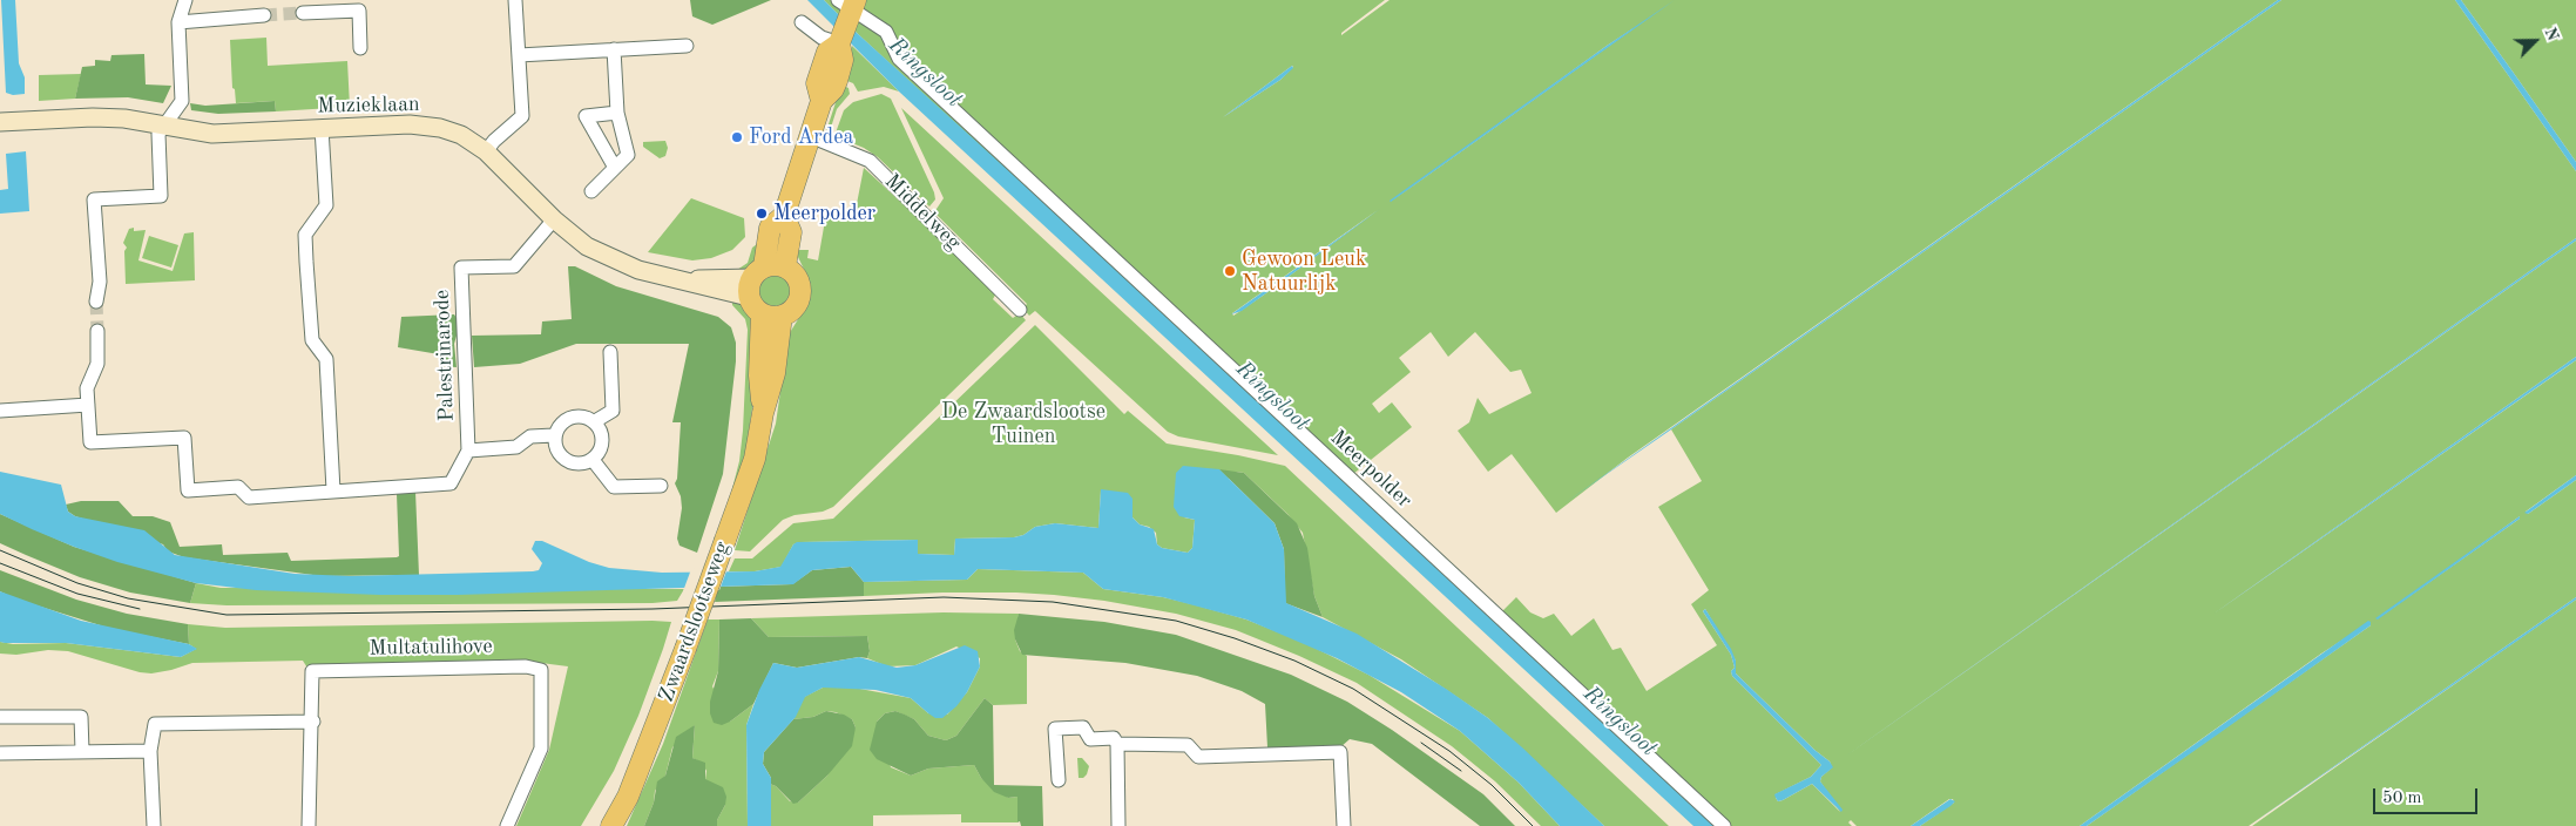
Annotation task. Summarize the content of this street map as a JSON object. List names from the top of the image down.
{
  "streets": {
    "main road": ["Zwaardslootseweg"],
    "street": [
      "Muzieklaan",
      "Middelweg",
      "Palestrinarode",
      "Meerpolder",
      "Multatulihove"
    ]
  },
  "crossings": [
    ["Muzieklaan", "Palestrinarode"],
    ["Muzieklaan", "Zwaardslootseweg"]
  ],
  "water": ["Ringsloot"],
  "parks": ["De Zwaardslootse Tuinen"],
  "places": ["Ford Ardea", "Meerpolder", "Gewoon Leuk Natuurlijk"],
  "scale_bar": "50 m",
  "north": "top right"
}
